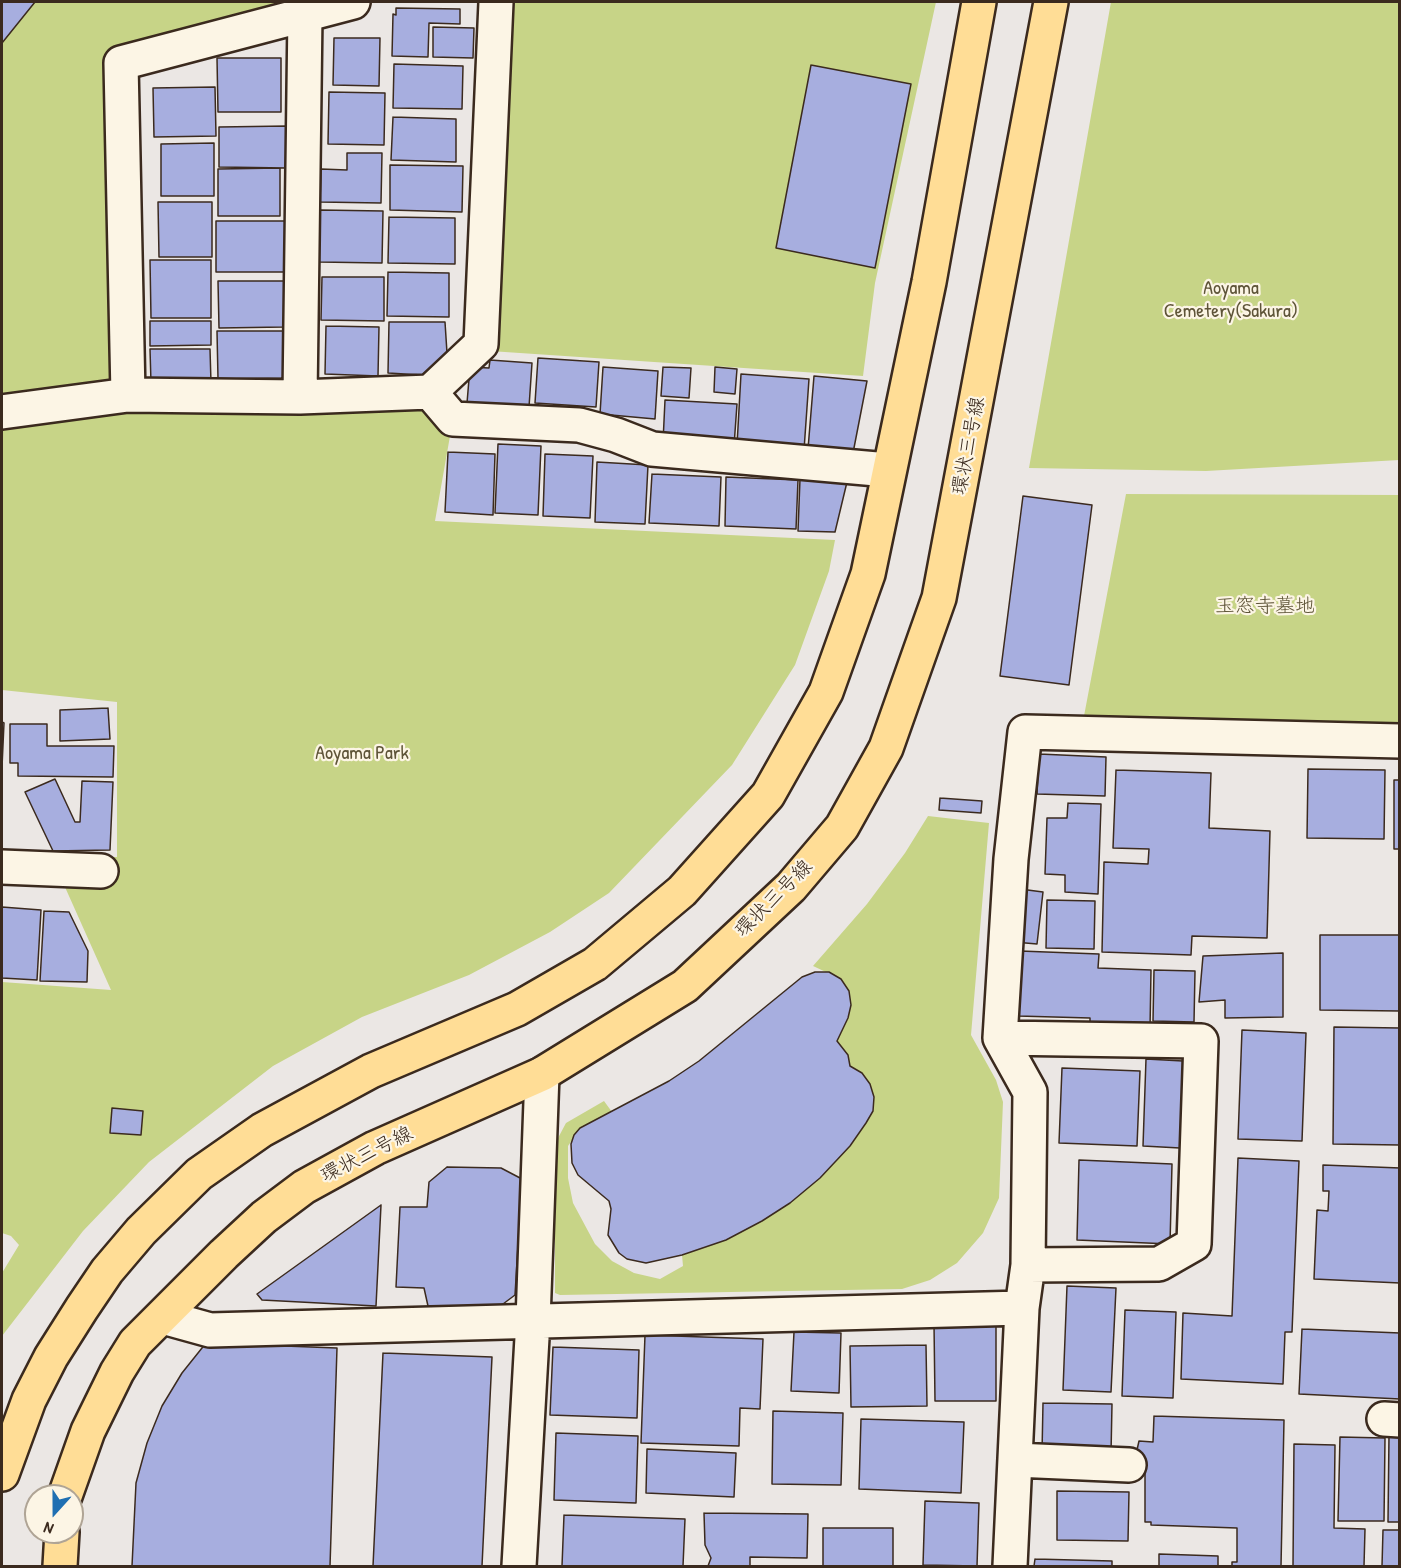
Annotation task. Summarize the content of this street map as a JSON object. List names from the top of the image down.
{
  "streets": {
    "main road": ["環状三号線"]
  },
  "parks": ["Aoyama Cemetery(Sakura)", "玉窓寺墓地", "Aoyama Park"],
  "north": "bottom"
}
